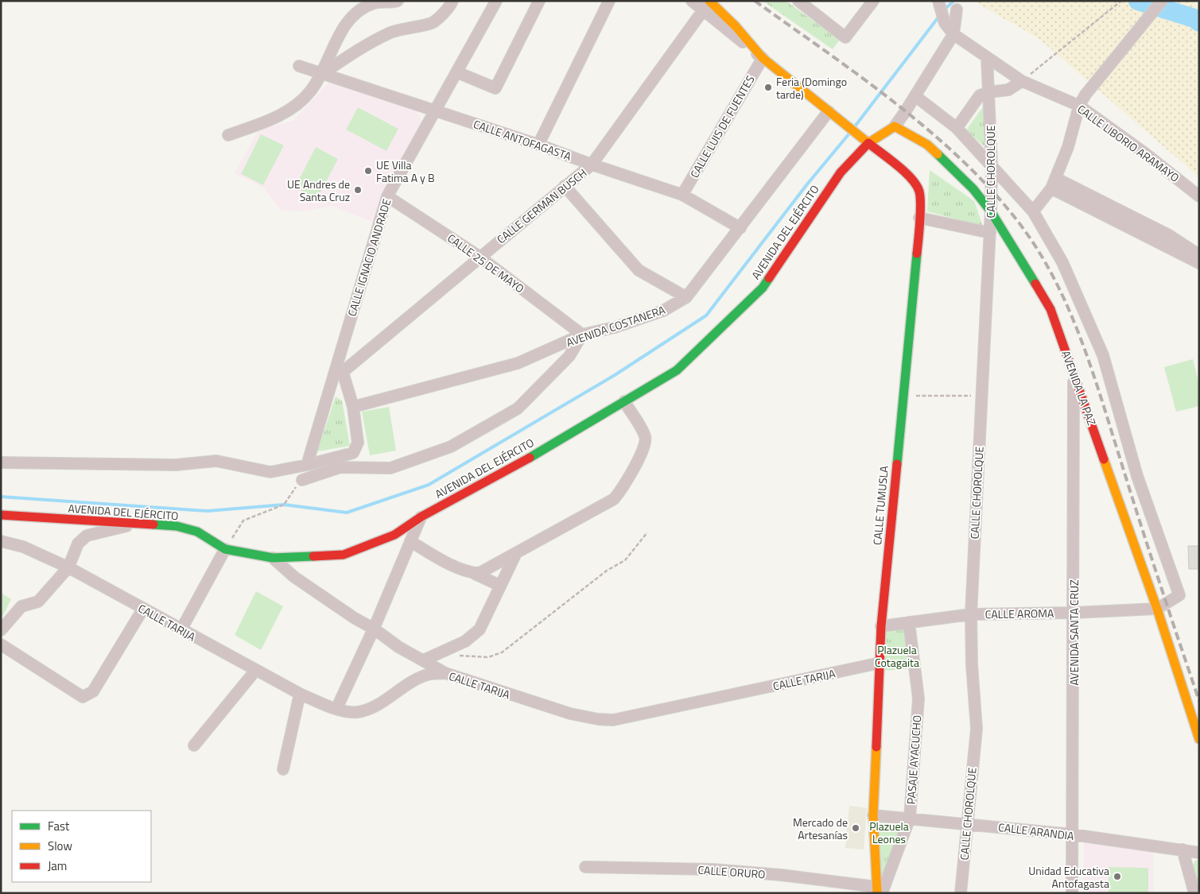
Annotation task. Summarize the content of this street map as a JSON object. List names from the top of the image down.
{
  "streets": {
    "street": [
      "CALLE LUIS DE FUENTES",
      "CALLE ANTOFAGASTA",
      "CALLE LIBORIO ARAMAYO",
      "CALLE CHOROLQUE",
      "CALLE GERMAN BUSCH",
      "AVENIDA DEL EJÉRCITO",
      "CALLE IGNACIO ANDRADE",
      "CALLE 25 DE MAYO",
      "AVENIDA COSTANERA",
      "AVENIDA LA PAZ",
      "CALLE TUMUSLA",
      "CALLE AROMA",
      "CALLE TARIJA",
      "AVENIDA SANTA CRUZ",
      "PASAJE AYACUCHO",
      "CALLE ARANDIA",
      "CALLE ORURO"
    ]
  },
  "crossings": [
    ["CALLE LUIS DE FUENTES", "CALLE ANTOFAGASTA"],
    ["CALLE ANTOFAGASTA", "CALLE GERMAN BUSCH"],
    ["CALLE ANTOFAGASTA", "CALLE IGNACIO ANDRADE"],
    ["CALLE ANTOFAGASTA", "AVENIDA COSTANERA"],
    ["CALLE LIBORIO ARAMAYO", "CALLE CHOROLQUE"],
    ["CALLE CHOROLQUE", "AVENIDA LA PAZ"],
    ["CALLE CHOROLQUE", "CALLE AROMA"],
    ["CALLE CHOROLQUE", "CALLE ARANDIA"],
    ["CALLE GERMAN BUSCH", "CALLE IGNACIO ANDRADE"],
    ["CALLE GERMAN BUSCH", "CALLE 25 DE MAYO"],
    ["AVENIDA DEL EJÉRCITO", "CALLE TUMUSLA"],
    ["CALLE IGNACIO ANDRADE", "CALLE 25 DE MAYO"],
    ["CALLE 25 DE MAYO", "AVENIDA COSTANERA"],
    ["AVENIDA LA PAZ", "CALLE AROMA"],
    ["AVENIDA LA PAZ", "AVENIDA SANTA CRUZ"],
    ["CALLE TUMUSLA", "CALLE AROMA"],
    ["CALLE TUMUSLA", "CALLE TARIJA"],
    ["CALLE TUMUSLA", "PASAJE AYACUCHO"],
    ["CALLE TUMUSLA", "CALLE ARANDIA"],
    ["CALLE TUMUSLA", "CALLE ORURO"],
    ["CALLE AROMA", "AVENIDA SANTA CRUZ"],
    ["CALLE AROMA", "PASAJE AYACUCHO"],
    ["AVENIDA SANTA CRUZ", "CALLE ARANDIA"],
    ["PASAJE AYACUCHO", "CALLE ARANDIA"],
    ["PASAJE AYACUCHO", "CALLE ORURO"]
  ],
  "parks": ["Plazuela Cotagaita", "Plazuela Leones"],
  "places": [
    "Feria (Domingo tarde)",
    "UE Villa Fatima A y B",
    "UE Andres de Santa Cruz",
    "Mercado de Artesanías",
    "Unidad Educativa Antofagasta"
  ],
  "legend": ["Fast", "Slow", "Jam"]
}
